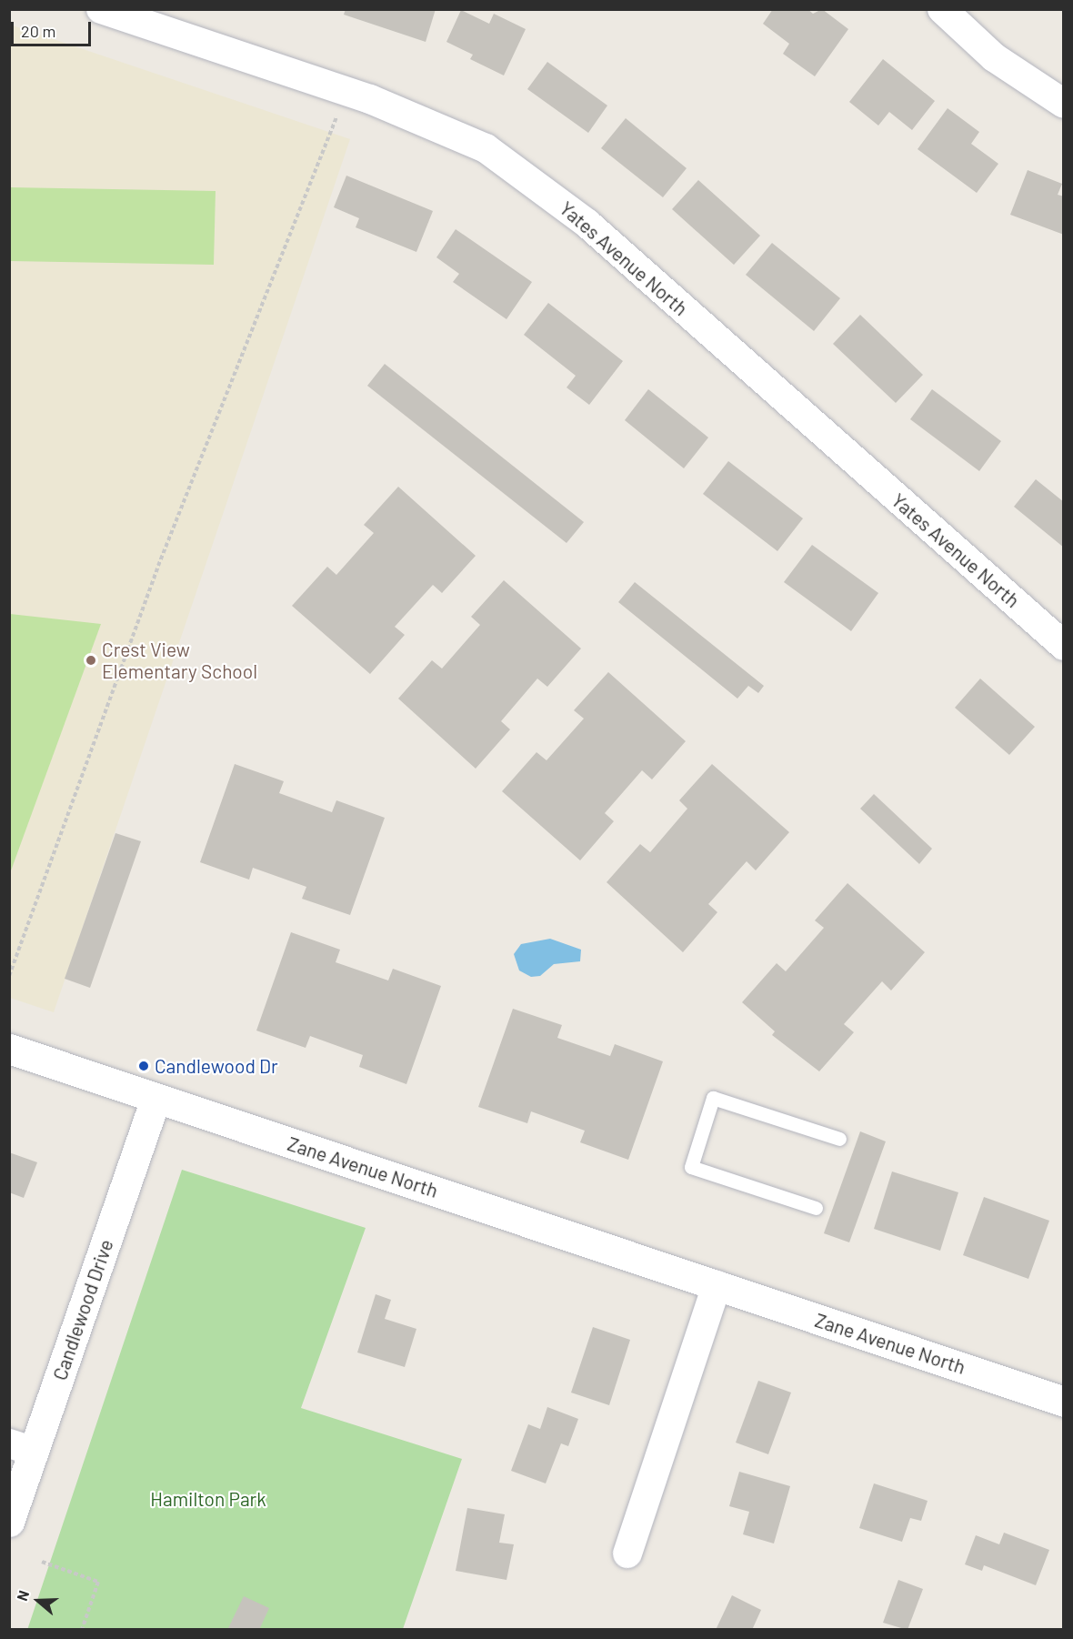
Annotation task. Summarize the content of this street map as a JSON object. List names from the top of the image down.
{
  "streets": {
    "main road": ["Zane Avenue North", "Candlewood Drive"],
    "street": ["Yates Avenue North"]
  },
  "crossings": [
    ["Zane Avenue North", "Candlewood Drive"]
  ],
  "parks": ["Hamilton Park"],
  "places": ["Crest View Elementary School", "Candlewood Dr"],
  "scale_bar": "20 m",
  "north": "left"
}
